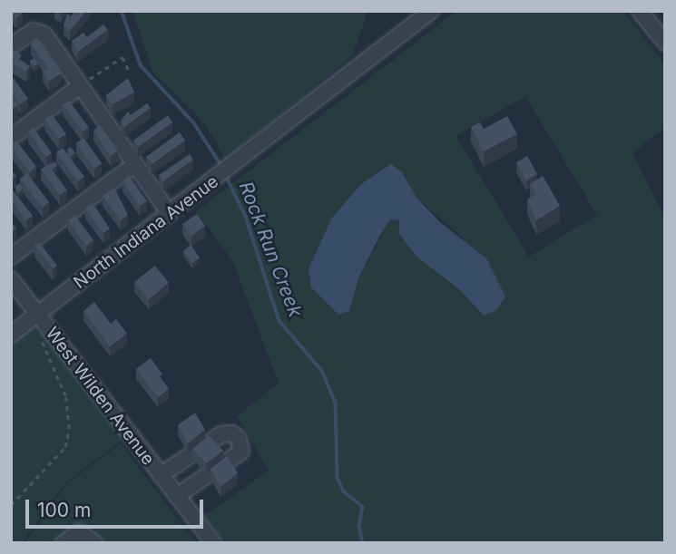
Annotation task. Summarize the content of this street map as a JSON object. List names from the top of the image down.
{
  "streets": {
    "street": ["North Indiana Avenue", "West Wilden Avenue"]
  },
  "crossings": [
    ["North Indiana Avenue", "West Wilden Avenue"]
  ],
  "water": ["Rock Run Creek"],
  "scale_bar": "100 m"
}
